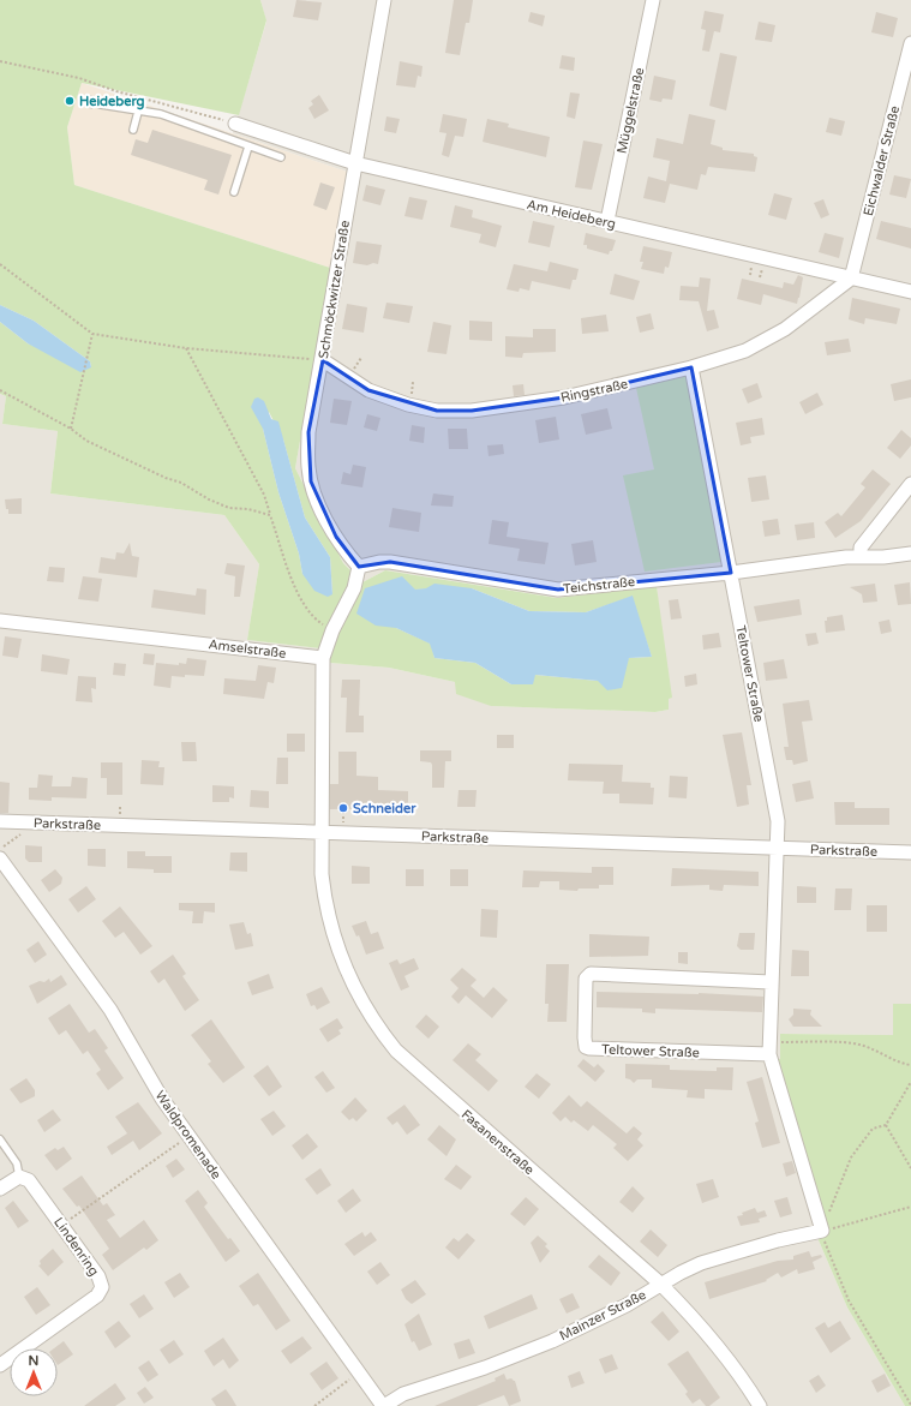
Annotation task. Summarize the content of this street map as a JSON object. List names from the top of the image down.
{
  "streets": {
    "street": [
      "Müggelstraße",
      "Eichwalder Straße",
      "Am Heideberg",
      "Schmöckwitzer Straße",
      "Ringstraße",
      "Teichstraße",
      "Amselstraße",
      "Teltower Straße",
      "Parkstraße",
      "Waldpromenade",
      "Fasanenstraße",
      "Lindenring",
      "Mainzer Straße"
    ]
  },
  "crossings": [
    ["Müggelstraße", "Am Heideberg"],
    ["Eichwalder Straße", "Am Heideberg"],
    ["Eichwalder Straße", "Ringstraße"],
    ["Am Heideberg", "Schmöckwitzer Straße"],
    ["Am Heideberg", "Ringstraße"],
    ["Schmöckwitzer Straße", "Ringstraße"],
    ["Schmöckwitzer Straße", "Teichstraße"],
    ["Ringstraße", "Teltower Straße"],
    ["Teichstraße", "Teltower Straße"],
    ["Teltower Straße", "Parkstraße"],
    ["Teltower Straße", "Mainzer Straße"],
    ["Parkstraße", "Fasanenstraße"],
    ["Waldpromenade", "Mainzer Straße"],
    ["Fasanenstraße", "Mainzer Straße"]
  ],
  "places": ["Heideberg", "Schneider"],
  "north": "top"
}
